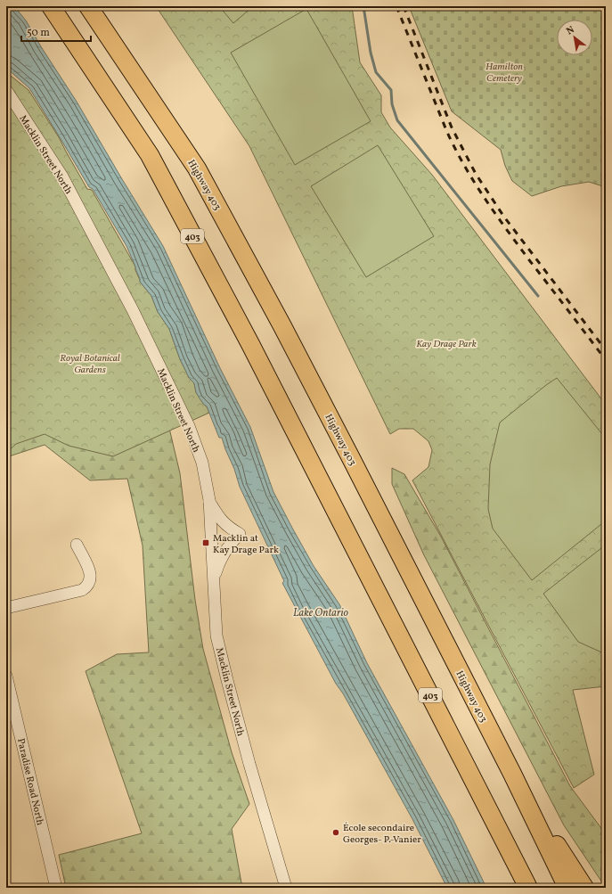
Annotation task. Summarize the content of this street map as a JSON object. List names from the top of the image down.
{
  "streets": {
    "highway": ["Highway 403", "403"],
    "street": ["Macklin Street North", "Paradise Road North"]
  },
  "water": ["Lake Ontario"],
  "parks": ["Hamilton Cemetery", "Kay Drage Park", "Royal Botanical Gardens"],
  "places": {
    "transit": ["Macklin at Kay Drage Park"],
    "other": ["École secondaire Georges- P.-Vanier"]
  },
  "scale_bar": "50 m",
  "north": "top left"
}
